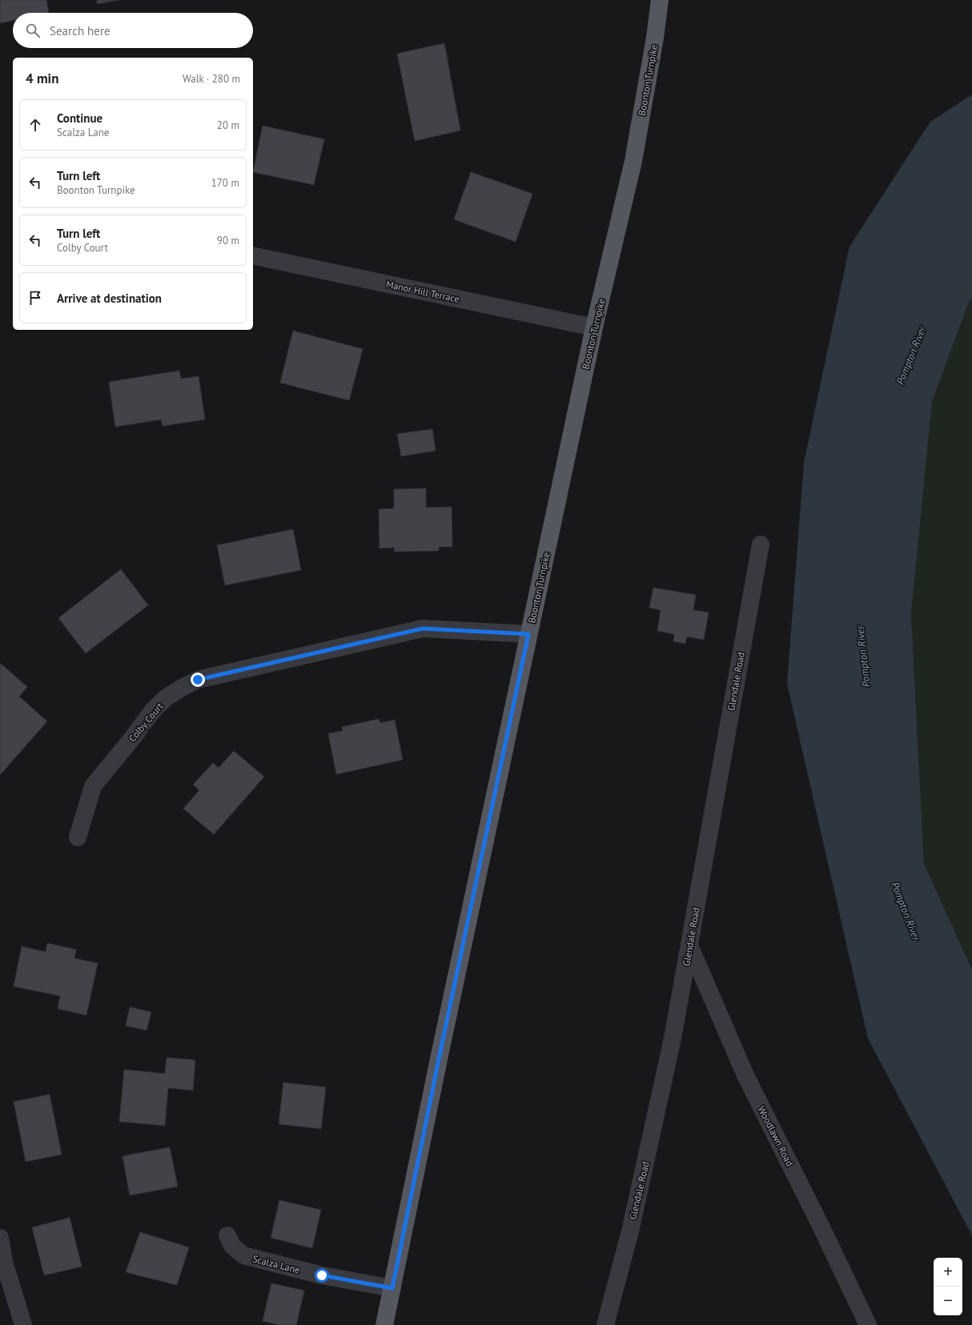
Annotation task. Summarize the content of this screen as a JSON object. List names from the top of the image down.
{
  "streets": {
    "main road": ["Boonton Turnpike"],
    "street": [
      "Manor Hill Terrace",
      "Glendale Road",
      "Colby Court",
      "Woodlawn Road",
      "Scalza Lane"
    ]
  },
  "crossings": [
    ["Boonton Turnpike", "Manor Hill Terrace"],
    ["Boonton Turnpike", "Colby Court"],
    ["Boonton Turnpike", "Scalza Lane"],
    ["Glendale Road", "Woodlawn Road"]
  ],
  "water": ["Pompton River"],
  "page": {
    "search": "Search here",
    "heading": ["4 min", "Walk · 280 m"],
    "list": [
      ["Continue", "Scalza Lane", "20 m"],
      ["Turn left", "Boonton Turnpike", "170 m"],
      ["Turn left", "Colby Court", "90 m"],
      "Arrive at destination"
    ],
    "map_buttons": ["+", "−"]
  }
}
